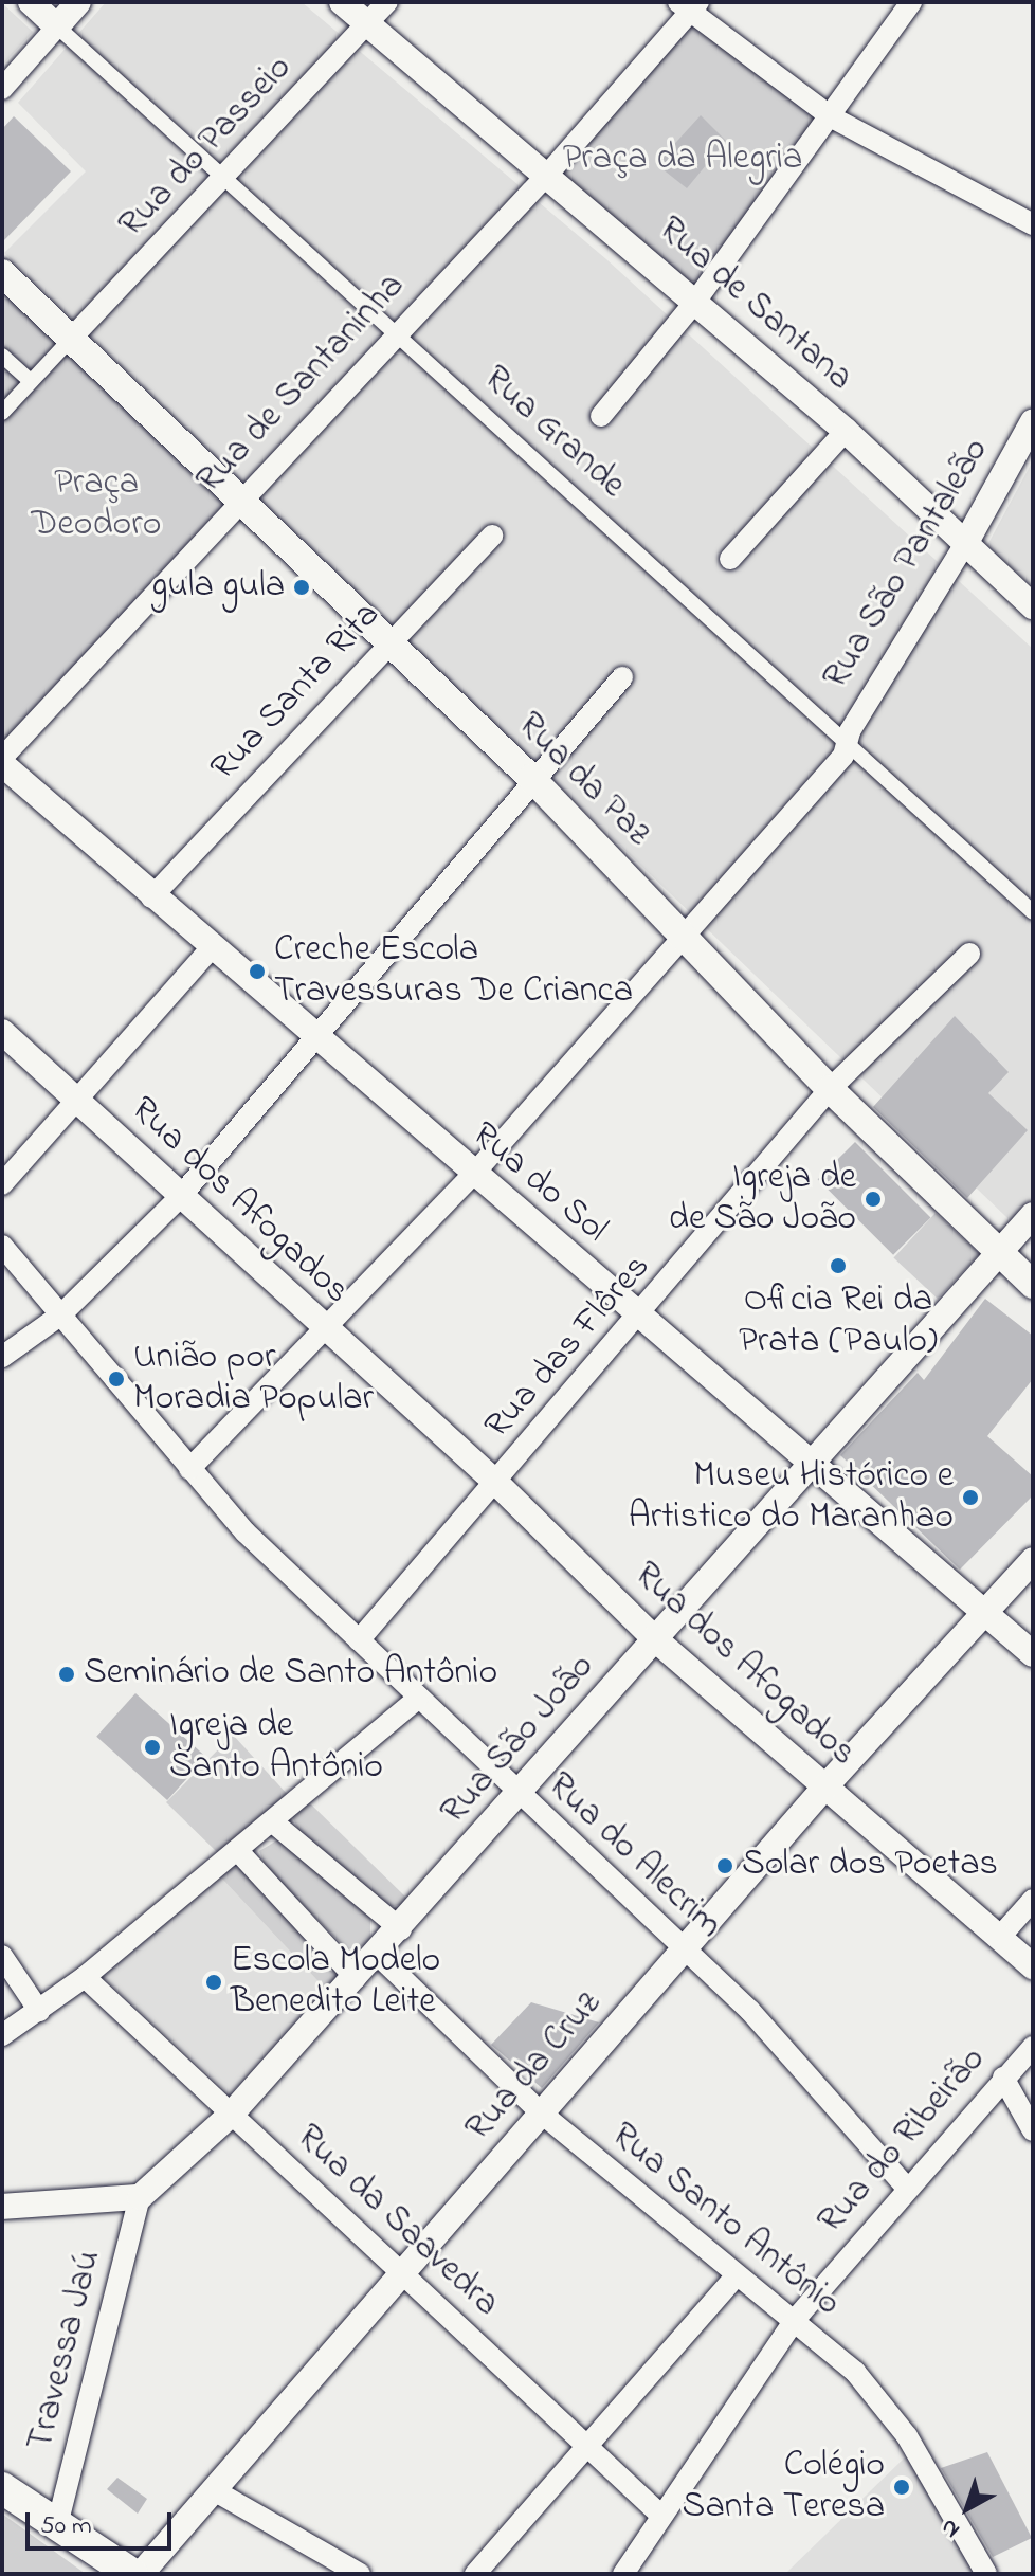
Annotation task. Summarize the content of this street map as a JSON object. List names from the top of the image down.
{
  "streets": {
    "main road": ["Rua da Paz"],
    "street": [
      "Rua do Passeio",
      "Rua de Santana",
      "Rua de Santaninha",
      "Rua Grande",
      "Rua São Pantaleão",
      "Rua Santa Rita",
      "Rua do Sol",
      "Rua dos Afogados",
      "Rua das Flôres",
      "Rua São João",
      "Rua do Alecrim",
      "Rua da Cruz",
      "Rua do Ribeirão",
      "Rua Santo Antônio",
      "Rua da Saavedra",
      "Travessa Jaú"
    ]
  },
  "crossings": [
    ["Rua do Passeio", "Rua de Santana"],
    ["Rua do Passeio", "Rua Grande"],
    ["Rua do Passeio", "Rua da Paz"],
    ["Rua de Santana", "Rua de Santaninha"],
    ["Rua de Santana", "Rua São Pantaleão"],
    ["Rua de Santaninha", "Rua Grande"],
    ["Rua de Santaninha", "Rua da Paz"],
    ["Rua Grande", "Rua São Pantaleão"],
    ["Rua São Pantaleão", "Rua da Paz"],
    ["Rua São Pantaleão", "Rua do Sol"],
    ["Rua São Pantaleão", "Rua dos Afogados"],
    ["Rua São Pantaleão", "Rua do Alecrim"],
    ["Rua Santa Rita", "Rua da Paz"],
    ["Rua Santa Rita", "Rua do Sol"],
    ["Rua da Paz", "Rua das Flôres"],
    ["Rua da Paz", "Rua São João"],
    ["Rua do Sol", "Rua das Flôres"],
    ["Rua do Sol", "Rua São João"],
    ["Rua do Sol", "Rua da Cruz"],
    ["Rua dos Afogados", "Rua das Flôres"],
    ["Rua dos Afogados", "Rua São João"],
    ["Rua dos Afogados", "Rua da Cruz"],
    ["Rua das Flôres", "Rua do Alecrim"],
    ["Rua São João", "Rua do Alecrim"],
    ["Rua São João", "Rua Santo Antônio"],
    ["Rua São João", "Rua da Saavedra"],
    ["Rua São João", "Travessa Jaú"],
    ["Rua do Alecrim", "Rua da Cruz"],
    ["Rua do Alecrim", "Rua do Ribeirão"],
    ["Rua da Cruz", "Rua Santo Antônio"],
    ["Rua da Cruz", "Rua da Saavedra"],
    ["Rua do Ribeirão", "Rua Santo Antônio"],
    ["Rua do Ribeirão", "Rua da Saavedra"]
  ],
  "parks": ["Praça da Alegria", "Praça Deodoro"],
  "places": [
    "gula gula",
    "Creche Escola Travessuras De Crianca",
    "Igreja de de São João",
    "Oficia Rei da Prata (Paulo)",
    "União por Moradia Popular",
    "Museu Histórico e Artistico do Maranhao",
    "Seminário de Santo Antônio",
    "Igreja de Santo Antônio",
    "Solar dos Poetas",
    "Escola Modelo Benedito Leite",
    "Colégio Santa Teresa"
  ],
  "scale_bar": "50 m",
  "north": "bottom left"
}
